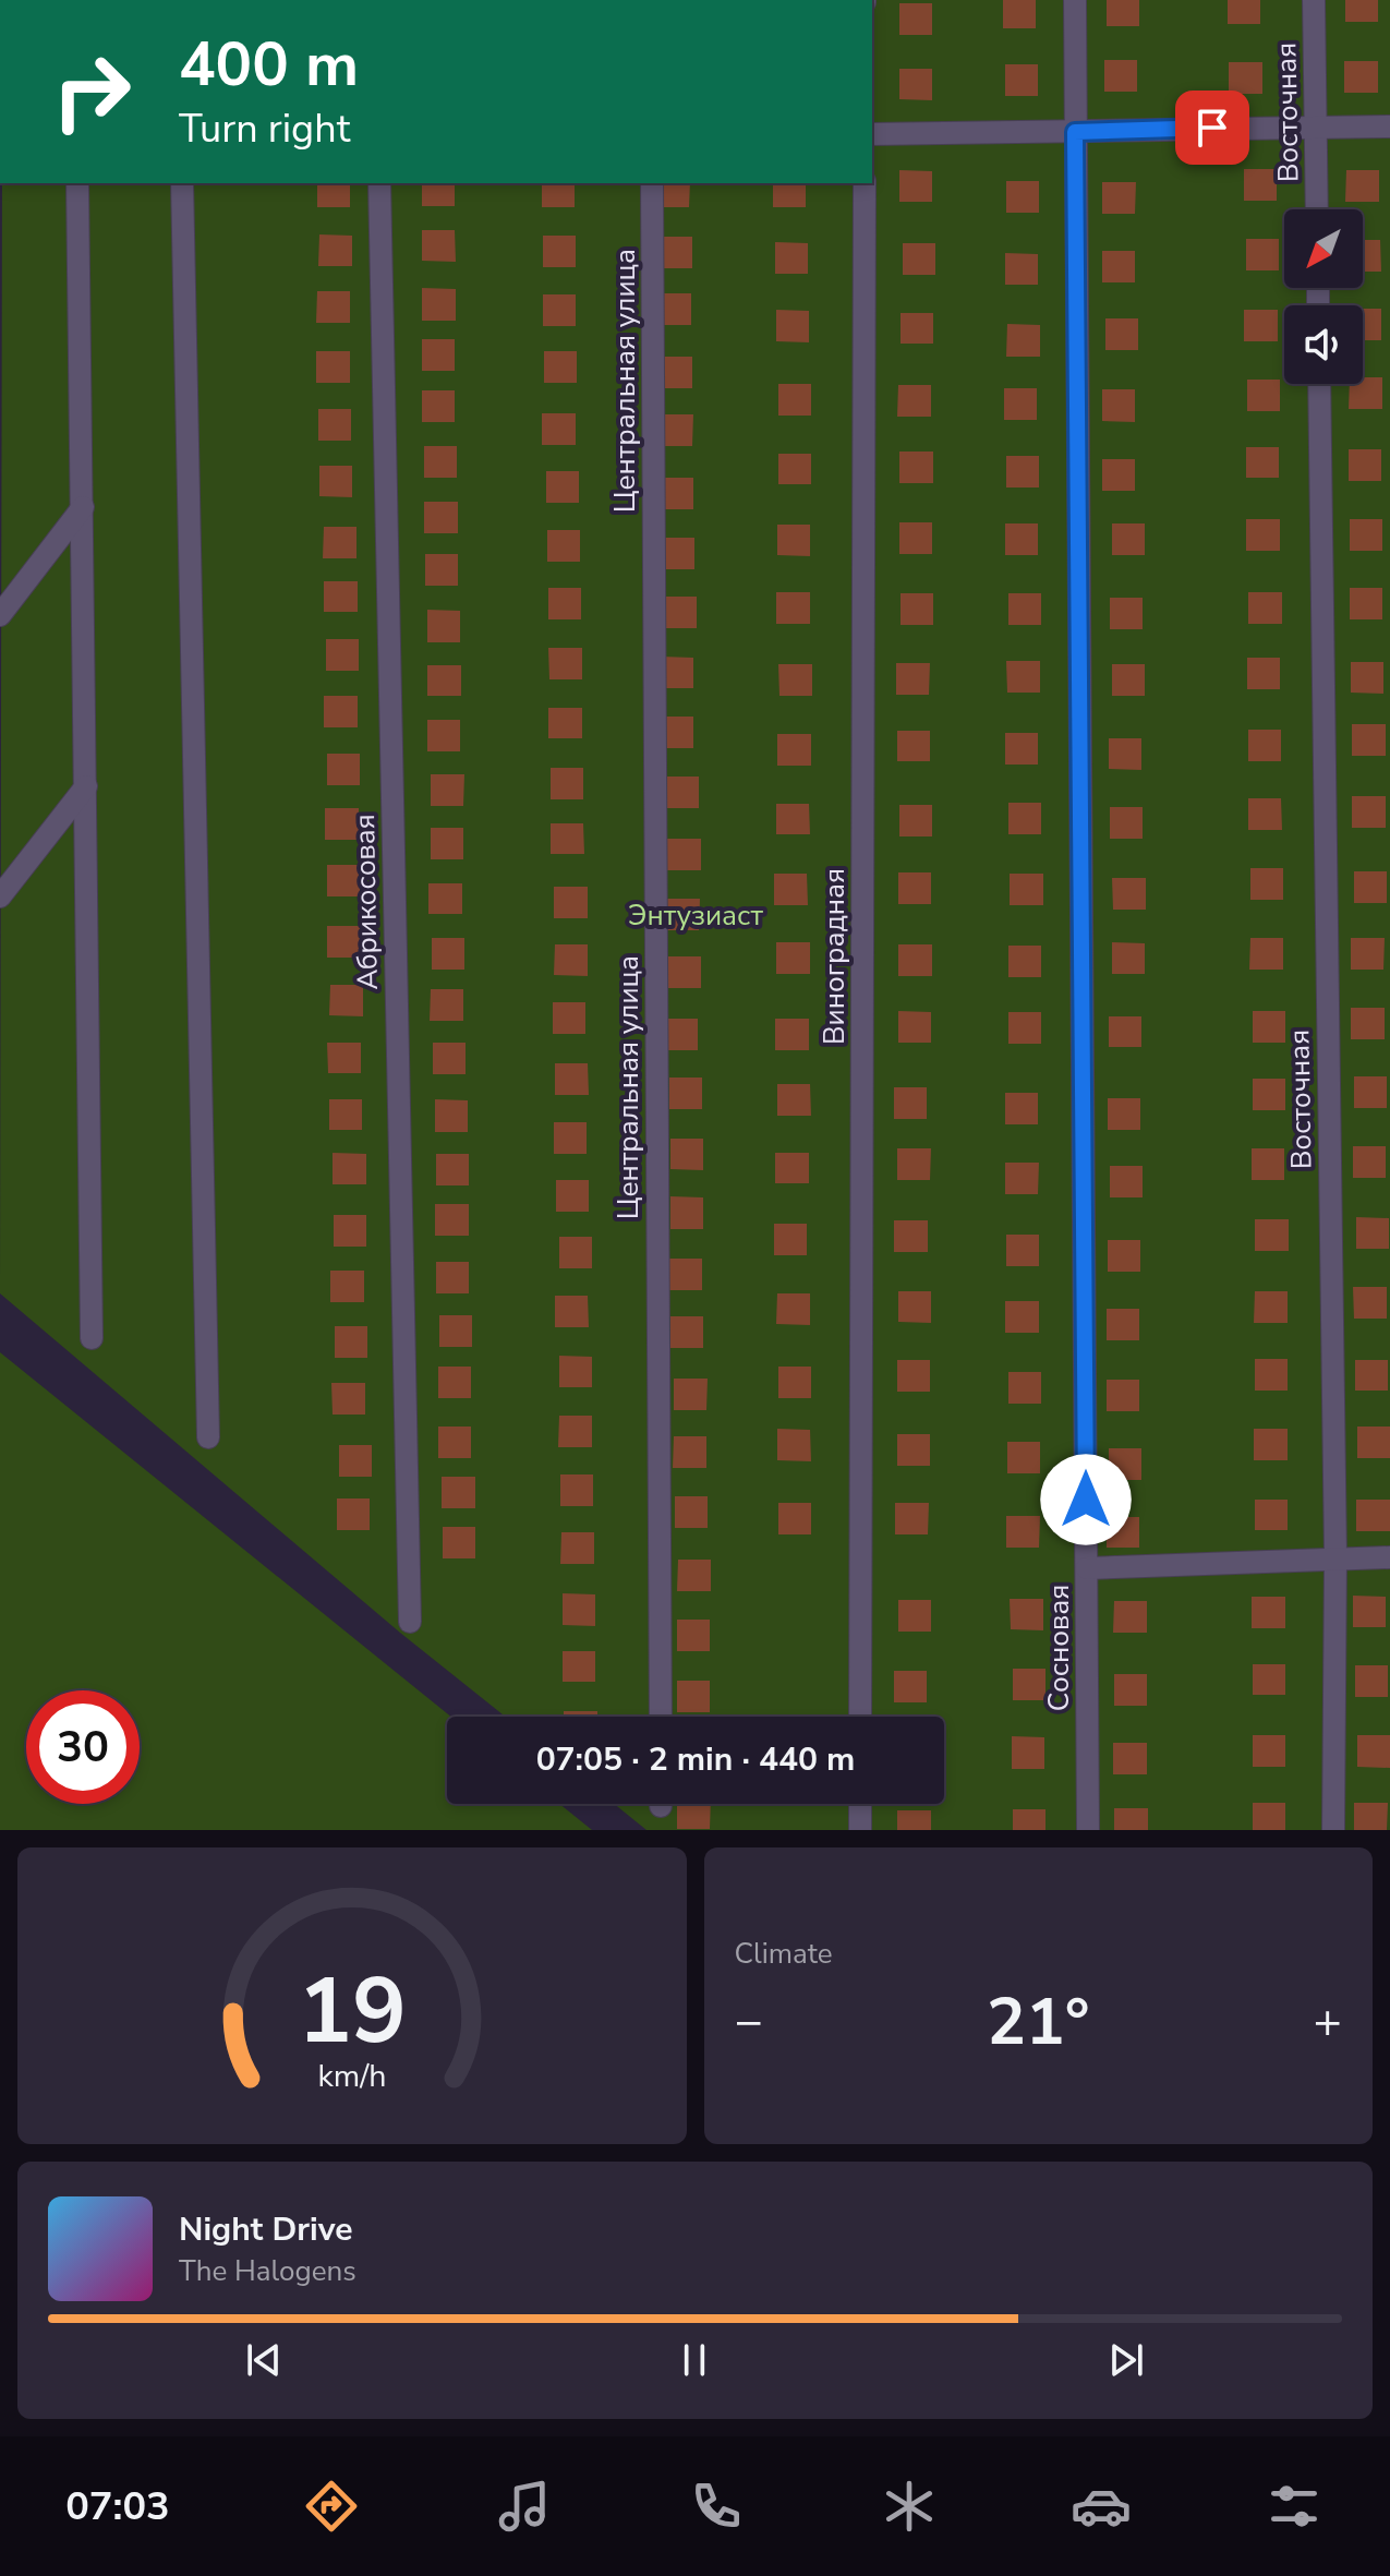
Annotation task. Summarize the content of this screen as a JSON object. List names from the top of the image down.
{
  "streets": {
    "street": [
      "Восточная",
      "Центральная улица",
      "Абрикосовая",
      "Виноградная",
      "Сосновая"
    ]
  },
  "parks": ["Энтузиаст"],
  "north": "bottom left",
  "page": {
    "turn": ["400 m", "Turn right"],
    "limit": "30",
    "trip": "07:05 · 2 min · 440 m",
    "tile": "Climate",
    "heat": ["−", "21°", "+"],
    "song": ["Night Drive", "The Halogens"],
    "tabs": "07:03",
    "gauge": ["19", "km/h"]
  }
}
